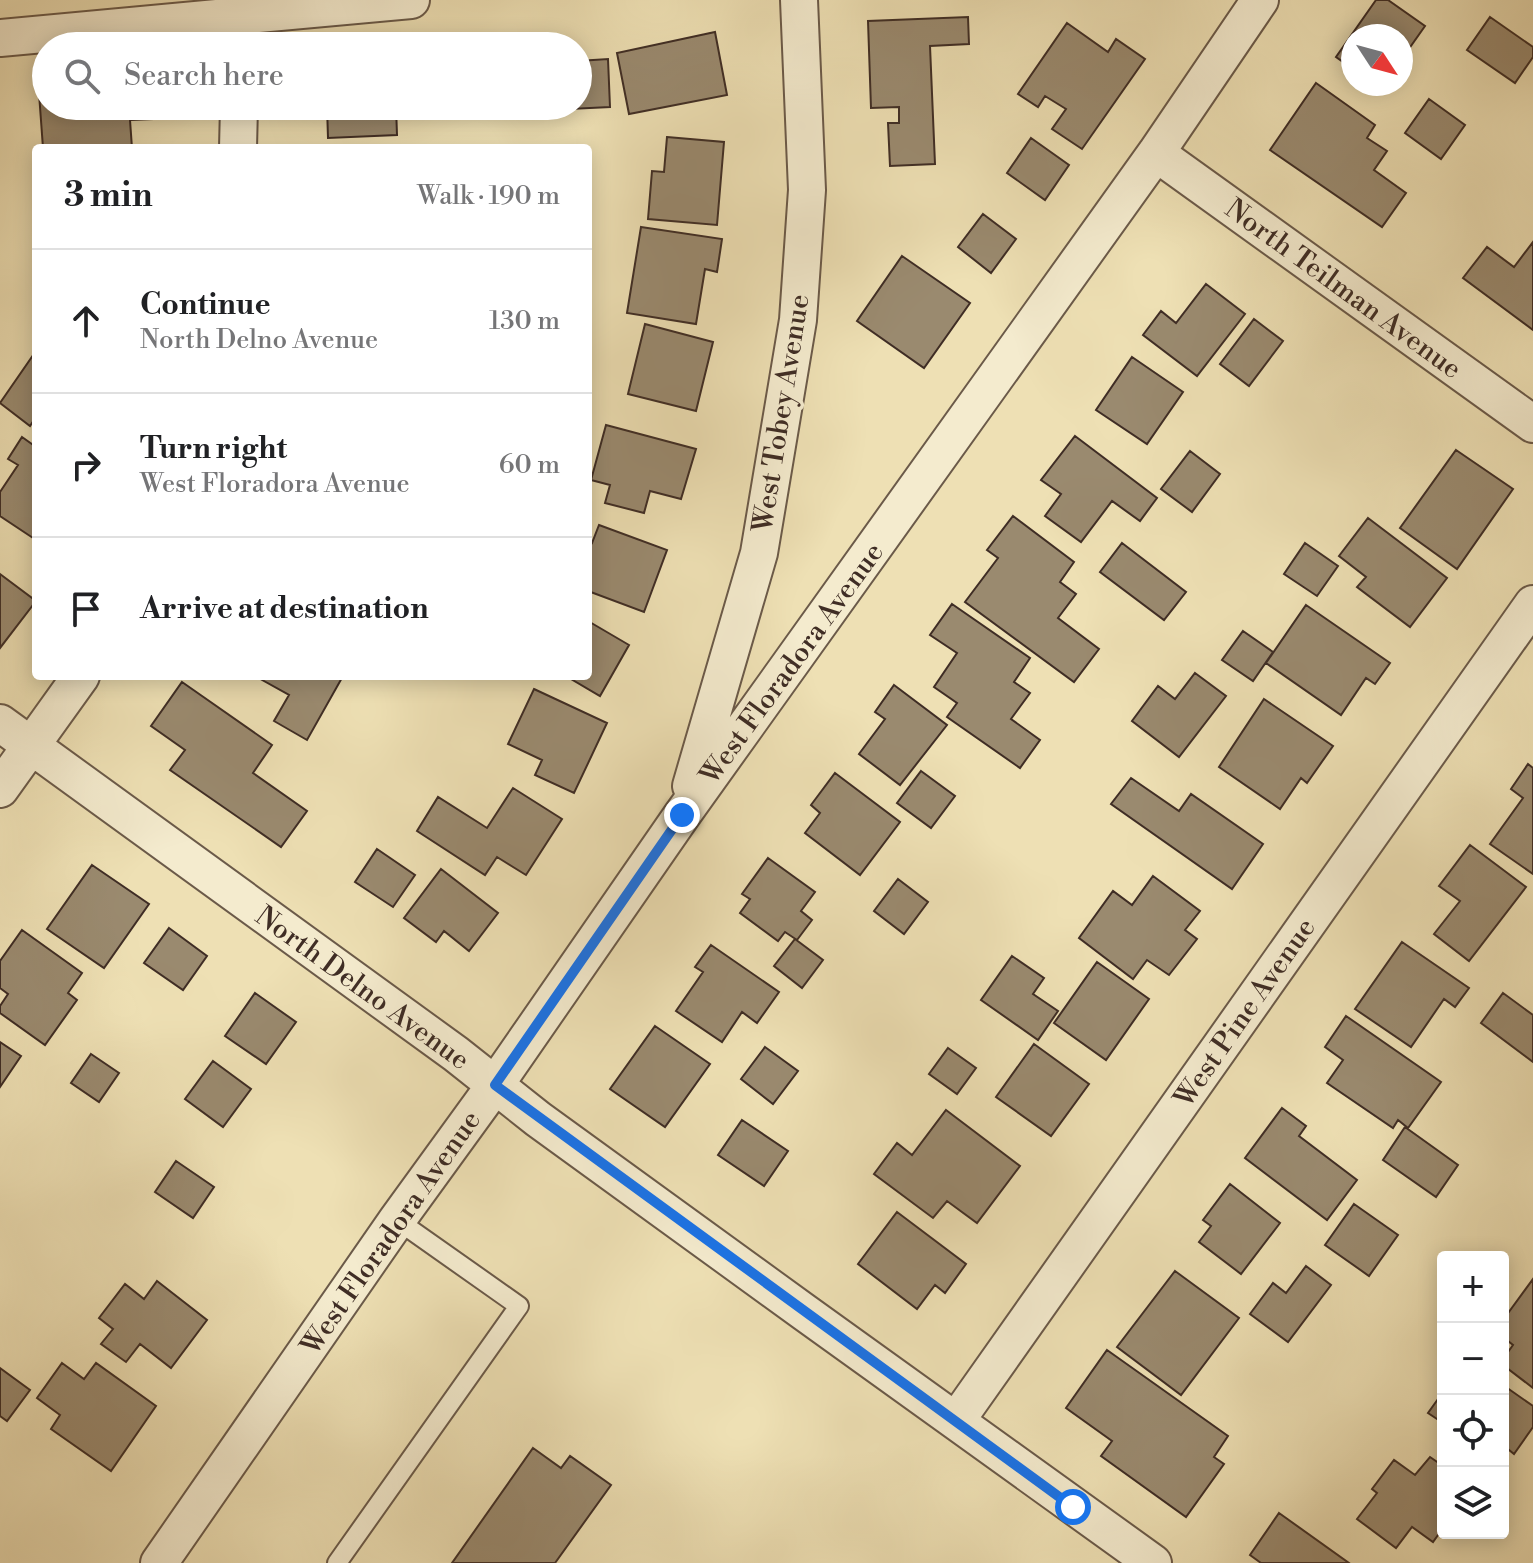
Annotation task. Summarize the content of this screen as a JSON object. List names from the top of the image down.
{
  "streets": {
    "street": [
      "North Teilman Avenue",
      "West Tobey Avenue",
      "West Floradora Avenue",
      "North Delno Avenue",
      "West Pine Avenue"
    ]
  },
  "crossings": [
    ["North Teilman Avenue", "West Floradora Avenue"],
    ["West Tobey Avenue", "West Floradora Avenue"],
    ["West Floradora Avenue", "North Delno Avenue"],
    ["North Delno Avenue", "West Pine Avenue"]
  ],
  "north": "bottom right",
  "page": {
    "search": "Search here",
    "heading": ["3 min", "Walk · 190 m"],
    "list": [
      ["Continue", "North Delno Avenue", "130 m"],
      ["Turn right", "West Floradora Avenue", "60 m"],
      "Arrive at destination"
    ],
    "map_buttons": ["+", "−"]
  }
}
